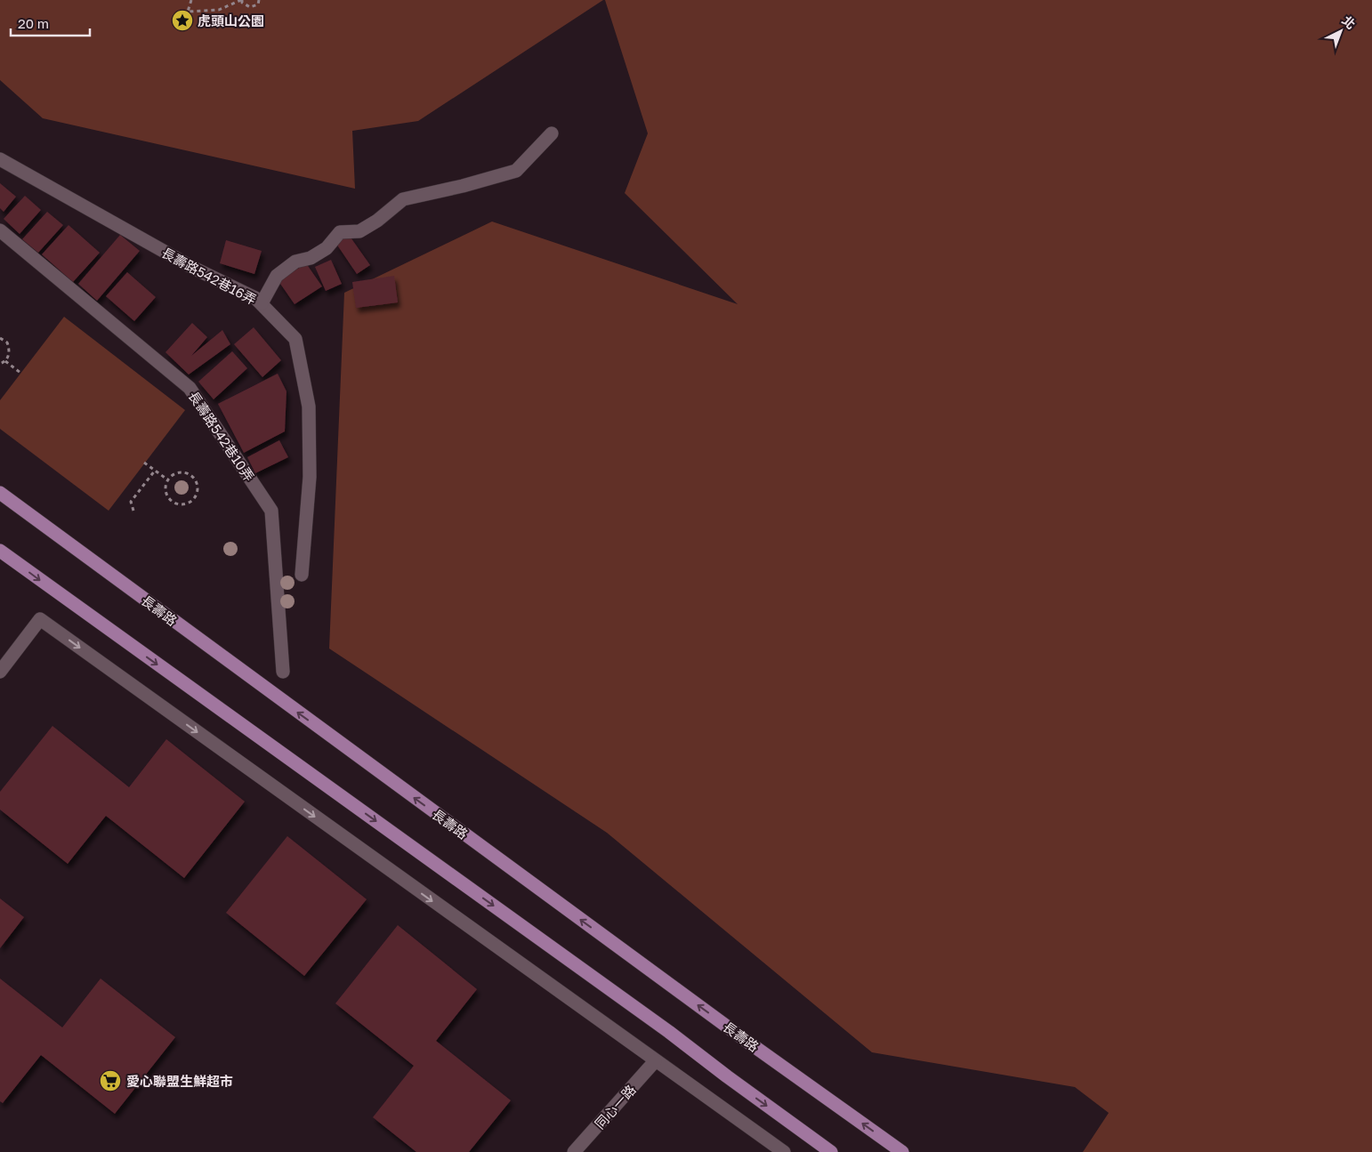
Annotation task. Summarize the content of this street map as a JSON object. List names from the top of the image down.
{
  "streets": {
    "main road": ["長壽路"],
    "street": ["長壽路542巷16弄", "長壽路542巷10弄", "同心一路"]
  },
  "places": {
    "place": ["虎頭山公園"],
    "supermarket": ["愛心聯盟生鮮超市"]
  },
  "scale_bar": "20 m",
  "north": "top right"
}
